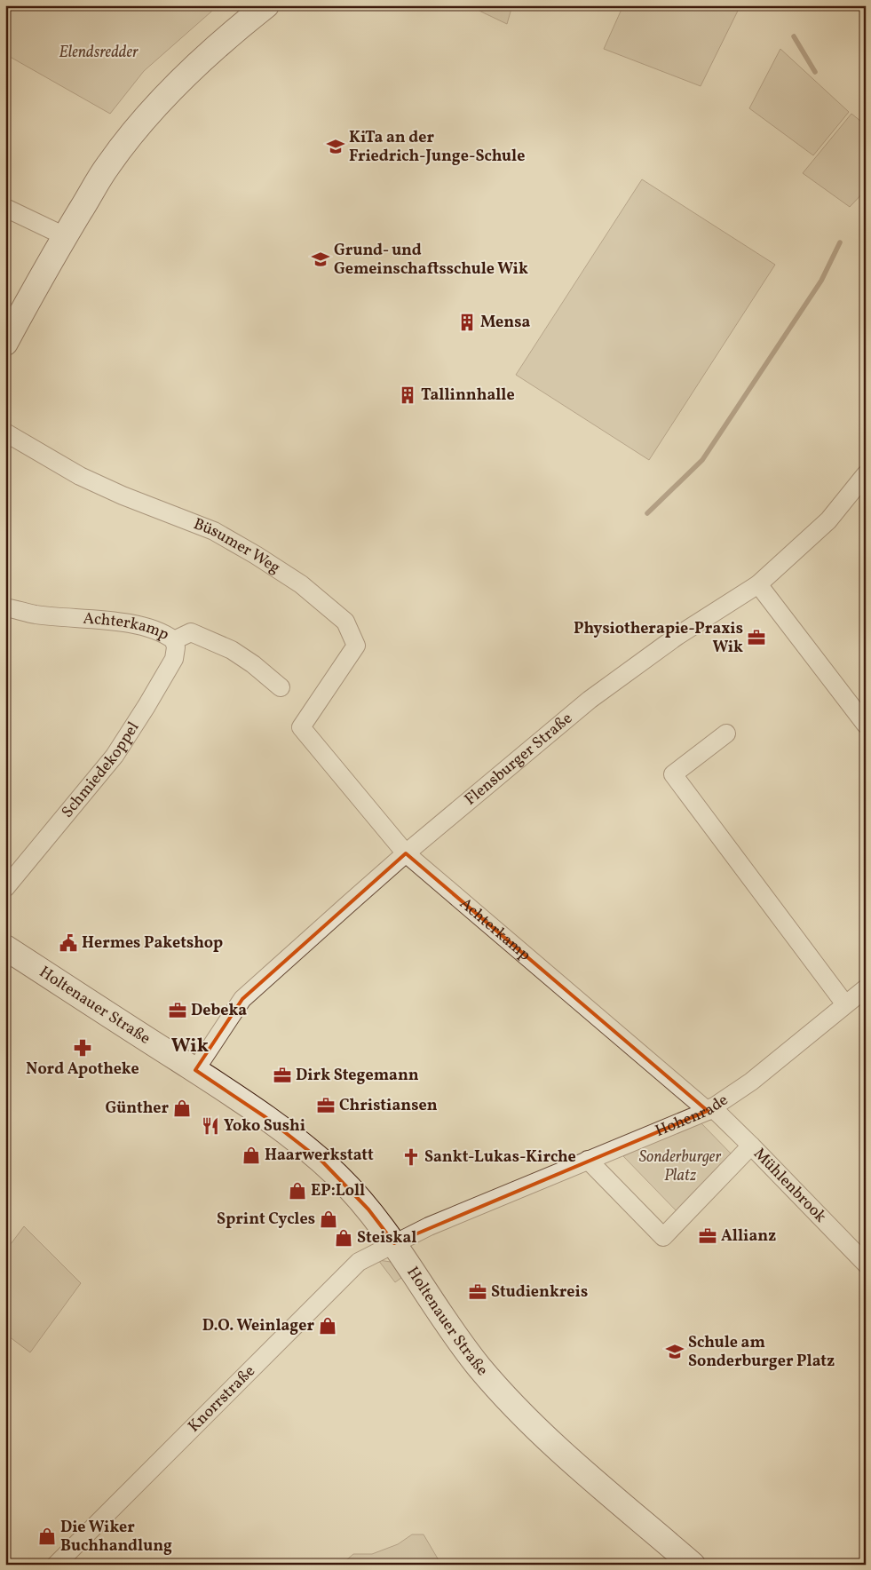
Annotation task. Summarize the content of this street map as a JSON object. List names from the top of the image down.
{
  "streets": {
    "street": [
      "Büsumer Weg",
      "Achterkamp",
      "Flensburger Straße",
      "Schmiedekoppel",
      "Holtenauer Straße",
      "Hohenrade",
      "Mühlenbrook",
      "Knorrstraße"
    ]
  },
  "crossings": [
    ["Büsumer Weg", "Achterkamp"],
    ["Achterkamp", "Flensburger Straße"],
    ["Achterkamp", "Schmiedekoppel"],
    ["Achterkamp", "Hohenrade"],
    ["Achterkamp", "Mühlenbrook"],
    ["Flensburger Straße", "Holtenauer Straße"],
    ["Holtenauer Straße", "Hohenrade"],
    ["Holtenauer Straße", "Knorrstraße"],
    ["Hohenrade", "Mühlenbrook"],
    ["Hohenrade", "Knorrstraße"]
  ],
  "districts": ["Wik"],
  "parks": ["Elendsredder", "Sonderburger Platz"],
  "places": {
    "school or university": ["KiTa an der Friedrich-Junge-Schule", "Grund- und Gemeinschaftsschule Wik", "Schule am Sonderburger Platz"],
    "building": ["Mensa", "Tallinnhalle"],
    "office": [
      "Physiotherapie-Praxis Wik",
      "Debeka",
      "Dirk Stegemann",
      "Christiansen",
      "Allianz",
      "Studienkreis"
    ],
    "public building": ["Hermes Paketshop"],
    "pharmacy": ["Nord Apotheke"],
    "shop": [
      "Günther",
      "Haarwerkstatt",
      "EP:Loll",
      "Sprint Cycles",
      "Steiskal",
      "D.O. Weinlager",
      "Die Wiker Buchhandlung"
    ],
    "restaurant": ["Yoko Sushi"],
    "church": ["Sankt-Lukas-Kirche"]
  }
}
